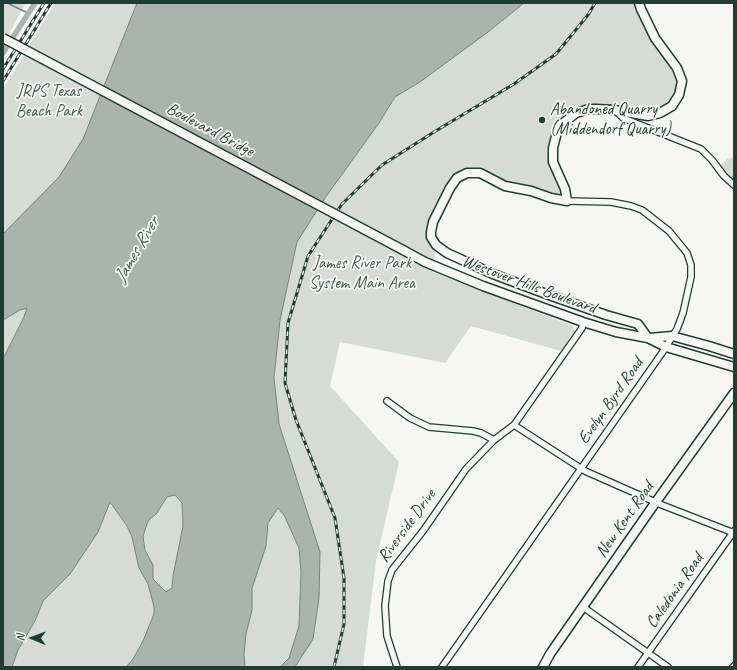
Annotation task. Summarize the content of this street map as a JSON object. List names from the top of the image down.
{
  "streets": {
    "street": [
      "Boulevard Bridge",
      "Westover Hills Boulevard",
      "Evelyn Byrd Road",
      "New Kent Road",
      "Riverside Drive",
      "Caledonia Road"
    ]
  },
  "crossings": [
    ["Boulevard Bridge", "Westover Hills Boulevard"],
    ["Westover Hills Boulevard", "Evelyn Byrd Road"],
    ["Westover Hills Boulevard", "Riverside Drive"]
  ],
  "water": ["James River"],
  "parks": ["JRPS Texas Beach Park", "James River Park System Main Area"],
  "places": ["Abandoned Quarry (Middendorf Quarry)"],
  "north": "left"
}
